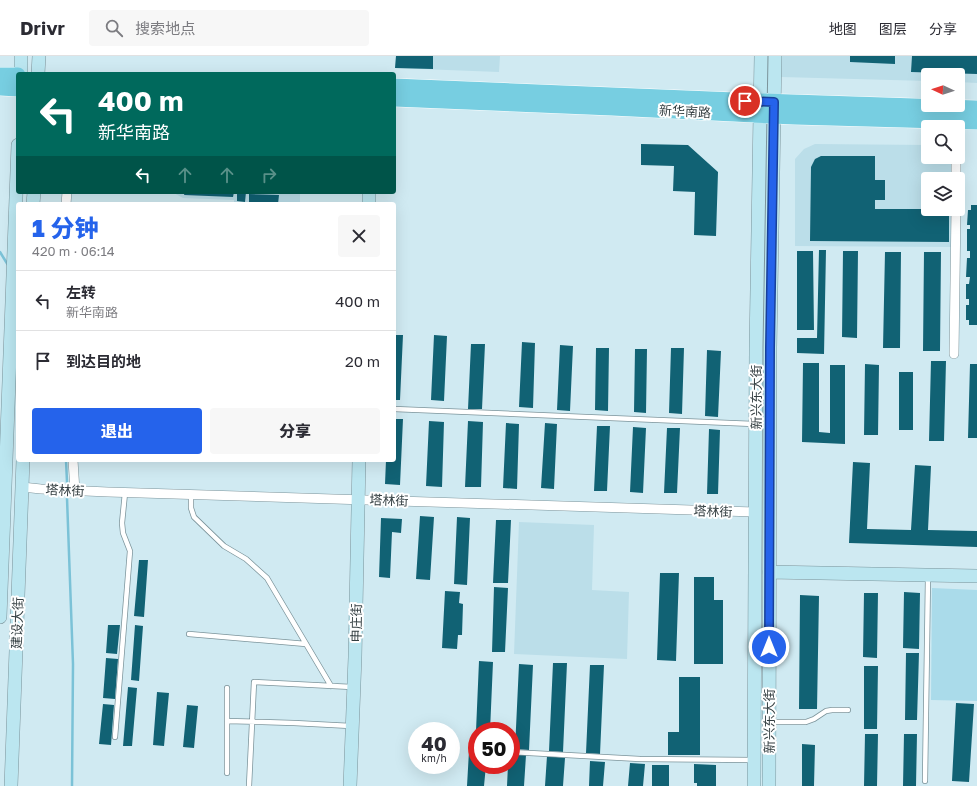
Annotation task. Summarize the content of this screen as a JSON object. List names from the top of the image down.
{
  "streets": {
    "main road": [
      "新华南路",
      "新兴东大街",
      "建设大街",
      "申庄街"
    ],
    "street": ["塔林街"]
  },
  "crossings": [
    ["新华南路", "新兴东大街"],
    ["新兴东大街", "塔林街"],
    ["塔林街", "建设大街"],
    ["塔林街", "申庄街"]
  ],
  "north": "left",
  "page": {
    "header": "Drivr",
    "search": "搜索地点",
    "nav": ["地图", "图层", "分享"],
    "turn": ["400 m", "新华南路"],
    "heading": ["1 分钟", "420 m · 06:14"],
    "list": [
      {
        "name": "左转",
        "note": "新华南路",
        "value": "400 m"
      },
      {
        "name": "到达目的地",
        "value": "20 m"
      }
    ],
    "buttons": ["退出", "分享"],
    "speed": "40 km/h",
    "limit": "50"
  }
}
